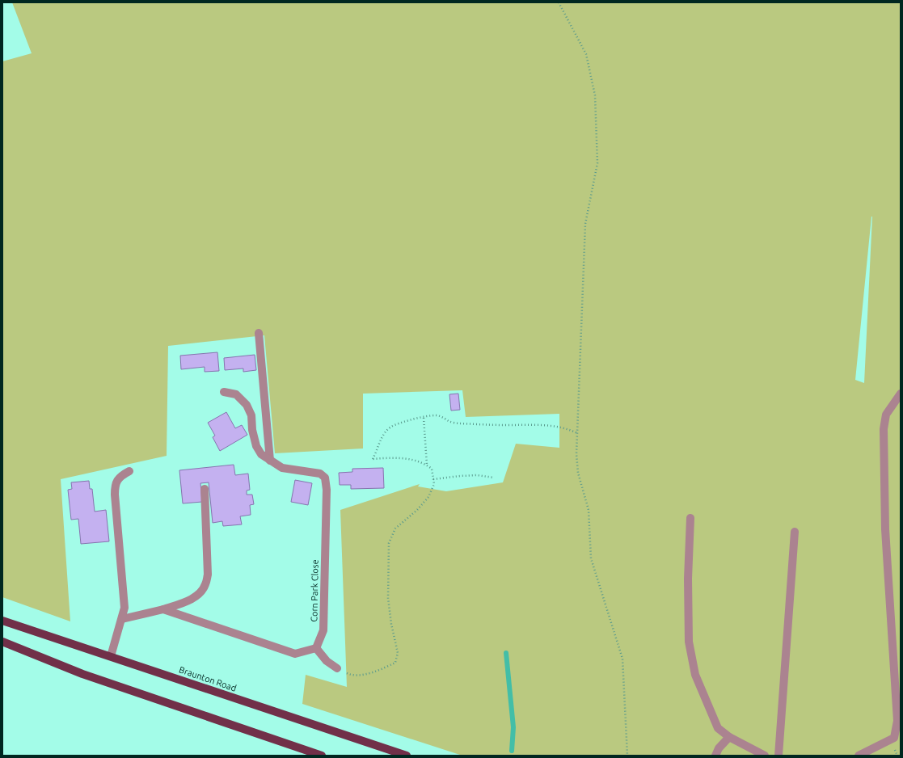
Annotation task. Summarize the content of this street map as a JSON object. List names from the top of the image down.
{
  "streets": {
    "main road": ["Braunton Road"],
    "lane": ["Corn Park Close"]
  }
}
